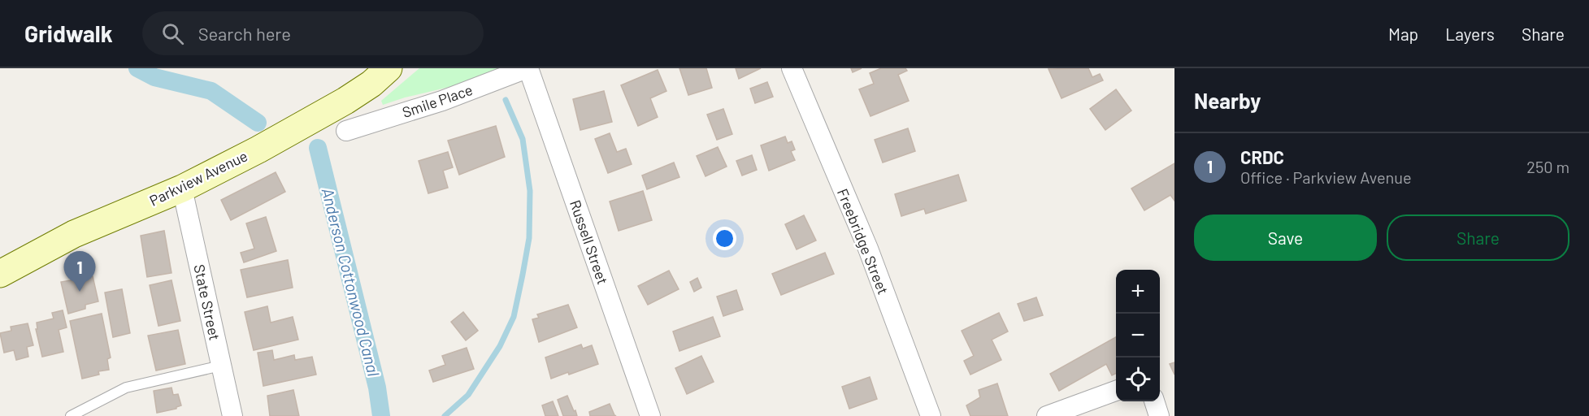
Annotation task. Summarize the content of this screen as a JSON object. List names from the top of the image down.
{
  "streets": {
    "main road": ["Parkview Avenue"],
    "street": [
      "Smile Place",
      "Freebridge Street",
      "Russell Street",
      "State Street"
    ]
  },
  "crossings": [
    ["Smile Place", "Russell Street"],
    ["Parkview Avenue", "State Street"]
  ],
  "water": ["Anderson Cottonwood Canal"],
  "page": {
    "header": "Gridwalk",
    "search": "Search here",
    "nav": ["Map", "Layers", "Share"],
    "heading": "Nearby",
    "list": [
      {
        "mark": "1",
        "name": "CRDC",
        "note": "Office · Parkview Avenue",
        "value": "250 m"
      }
    ],
    "buttons": ["Save", "Share"],
    "pins": "1",
    "map_buttons": ["+", "−"]
  }
}
